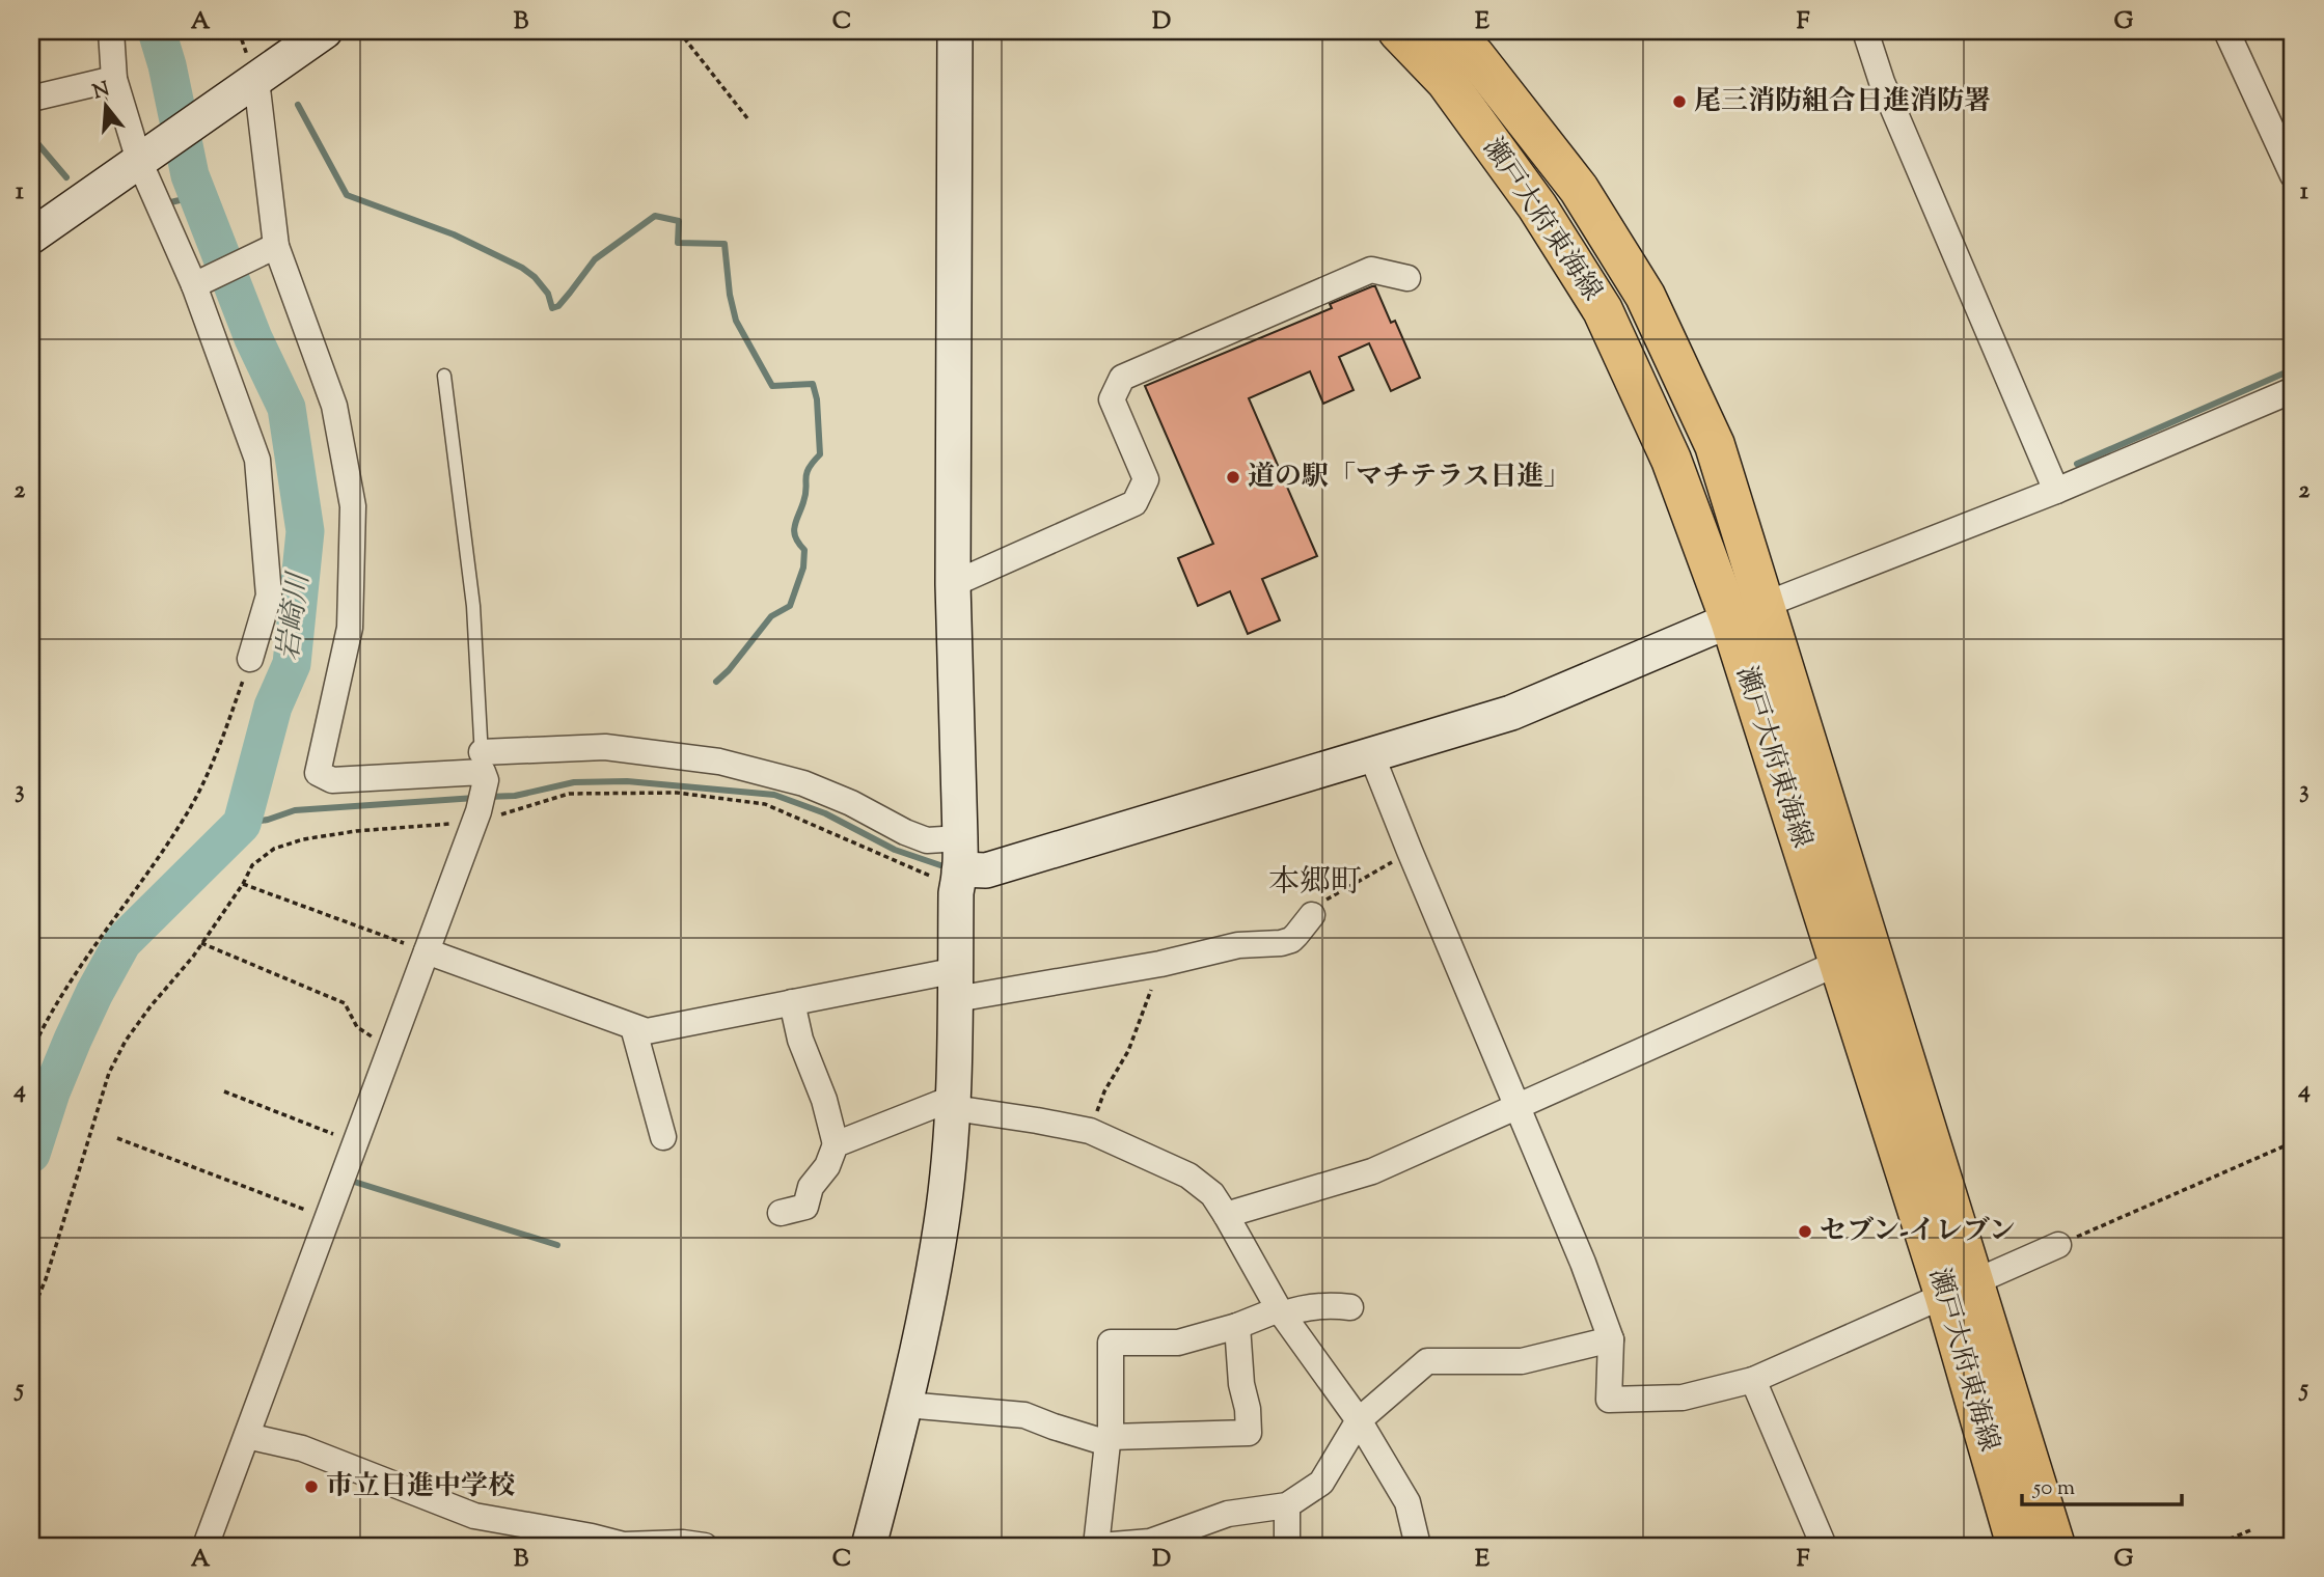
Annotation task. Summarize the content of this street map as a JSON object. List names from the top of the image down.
{
  "streets": {
    "main road": ["瀬戸大府東海線"]
  },
  "districts": ["本郷町"],
  "water": ["岩崎川"],
  "places": [
    "尾三消防組合日進消防署",
    "道の駅「マチテラス日進」",
    "セブン-イレブン",
    "市立日進中学校"
  ],
  "scale_bar": "50 m",
  "north": "top",
  "grid": {
    "columns": [
      "A",
      "B",
      "C",
      "D",
      "E",
      "F",
      "G"
    ],
    "rows": [
      "1",
      "2",
      "3",
      "4",
      "5"
    ]
  }
}
